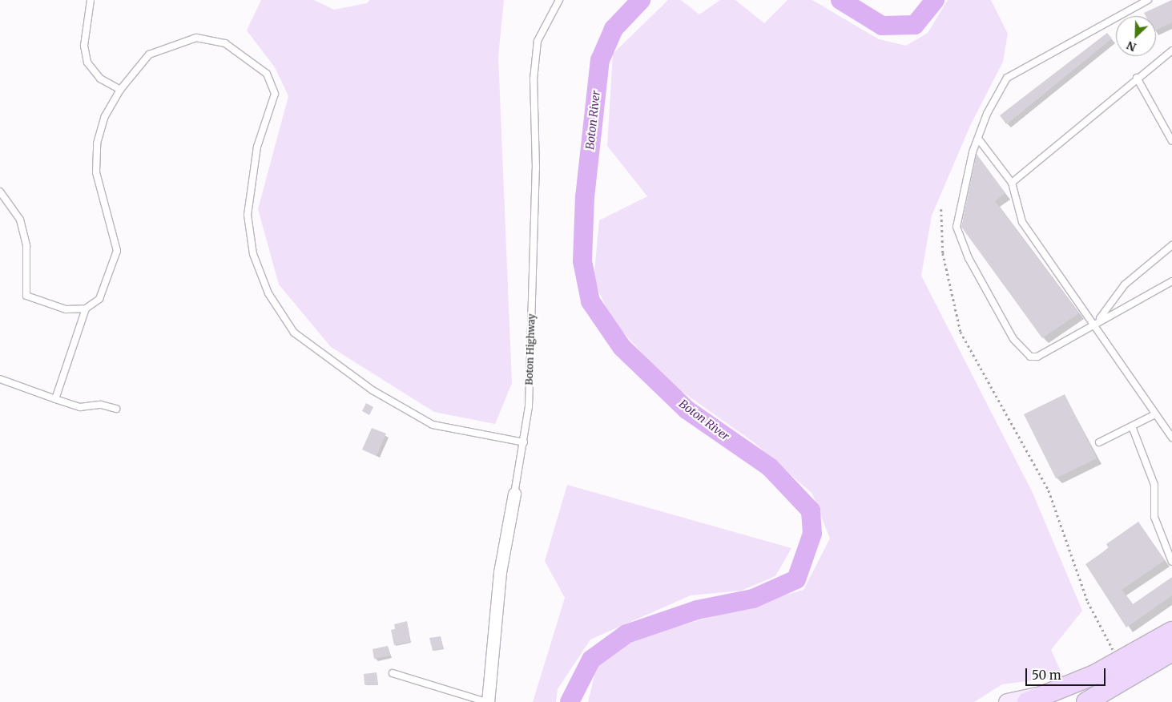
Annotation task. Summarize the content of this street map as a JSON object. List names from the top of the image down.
{
  "streets": {
    "street": ["Boton Highway"]
  },
  "water": ["Boton River"],
  "scale_bar": "50 m",
  "north": "bottom left"
}
